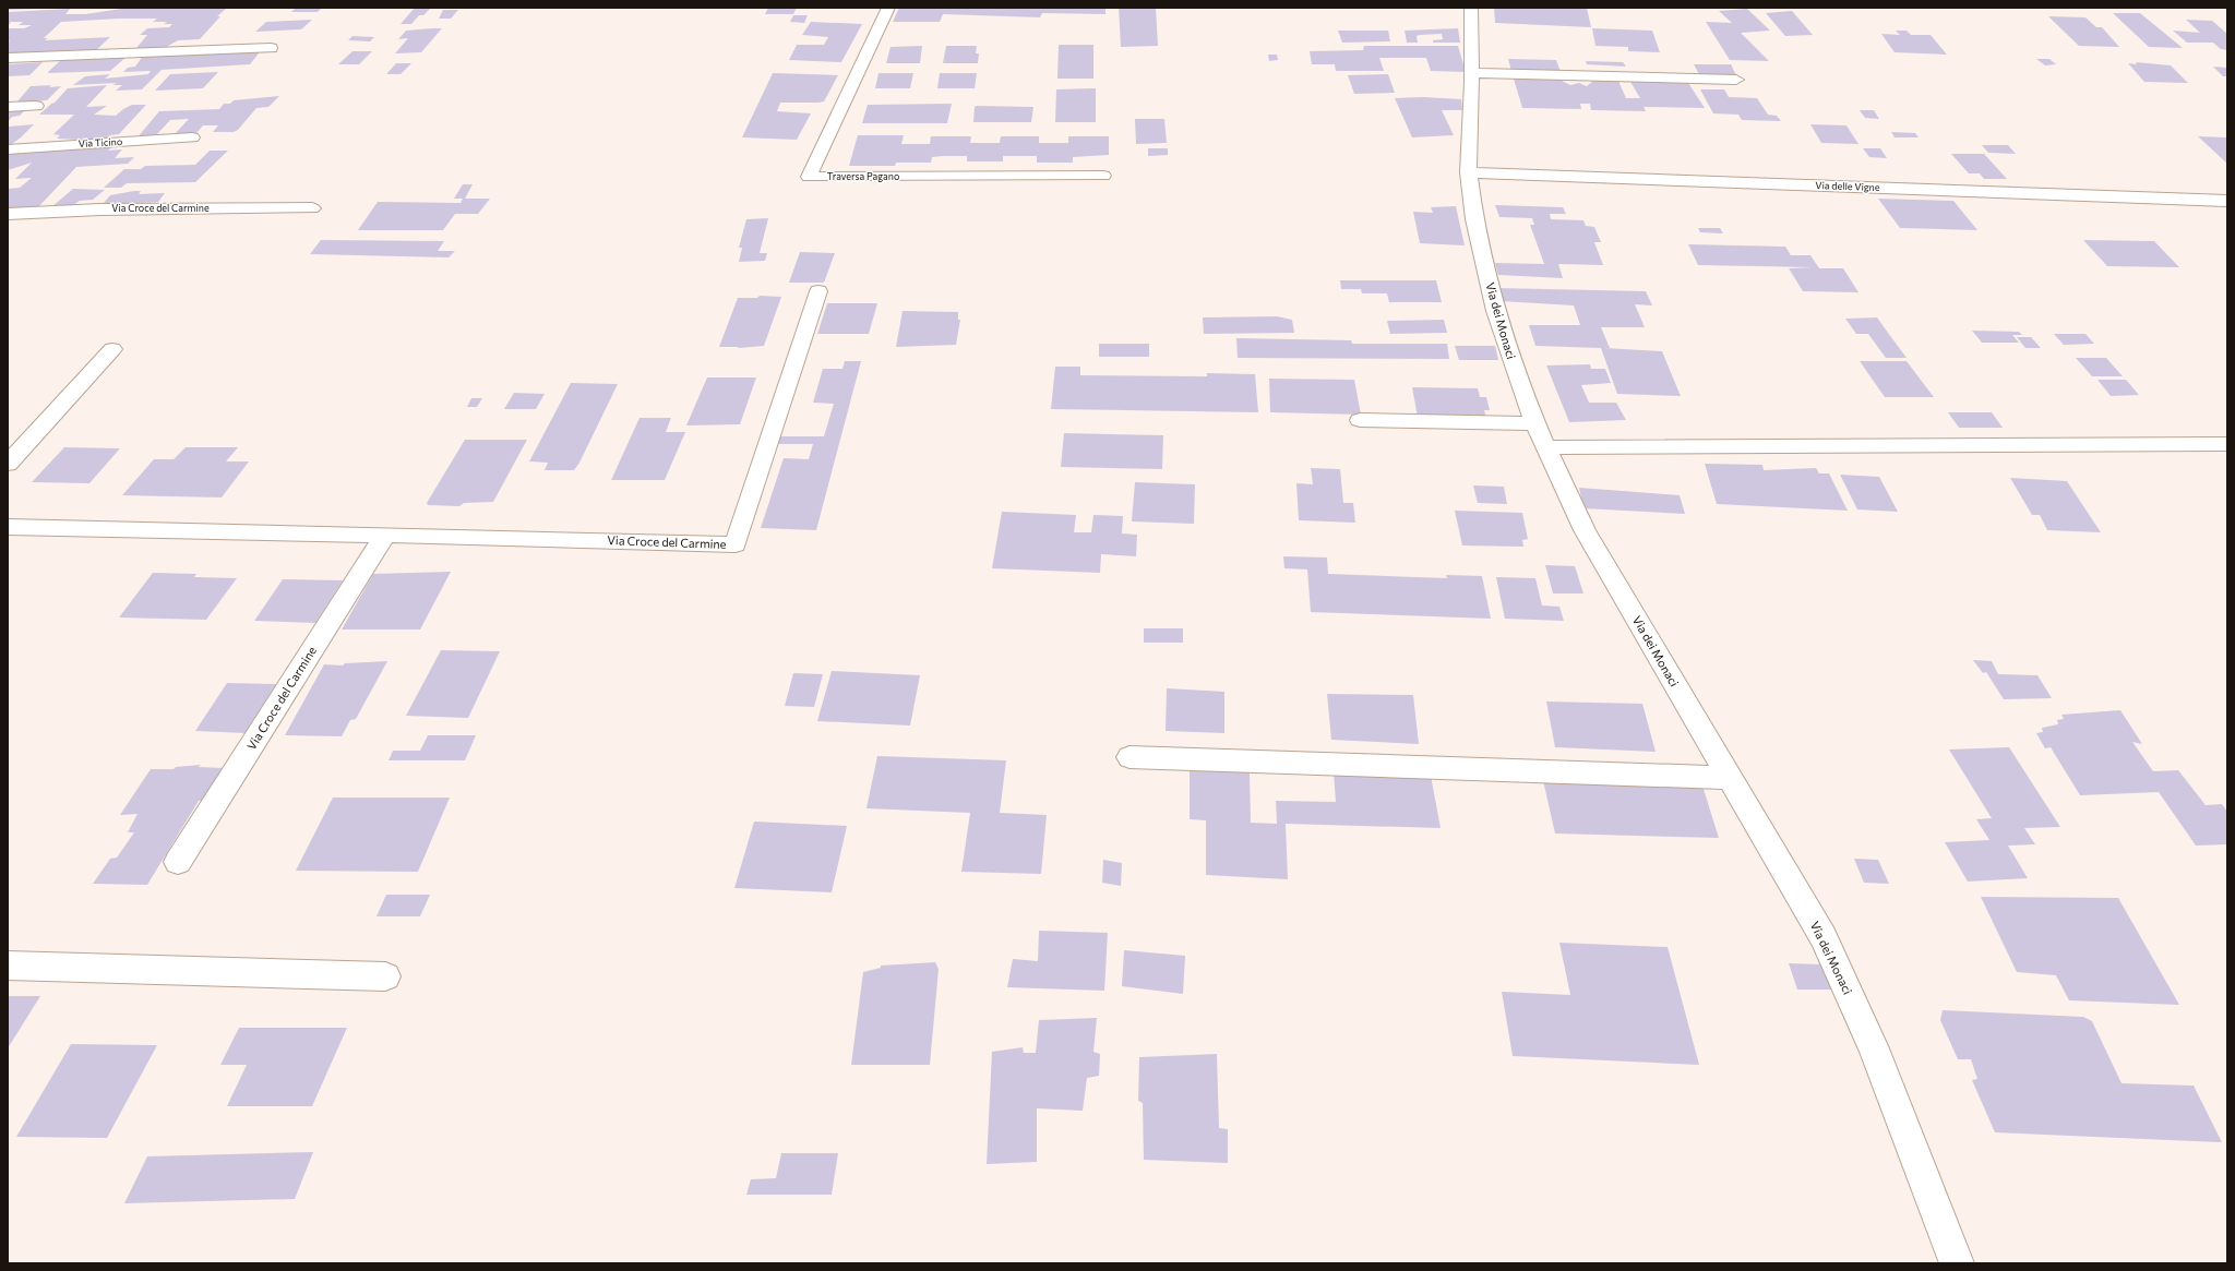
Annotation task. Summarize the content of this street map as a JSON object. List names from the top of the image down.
{
  "streets": {
    "street": [
      "Via Ticino",
      "Traversa Pagano",
      "Via delle Vigne",
      "Via Croce del Carmine",
      "Via dei Monaci"
    ]
  },
  "crossings": [
    ["Via delle Vigne", "Via dei Monaci"]
  ]
}
